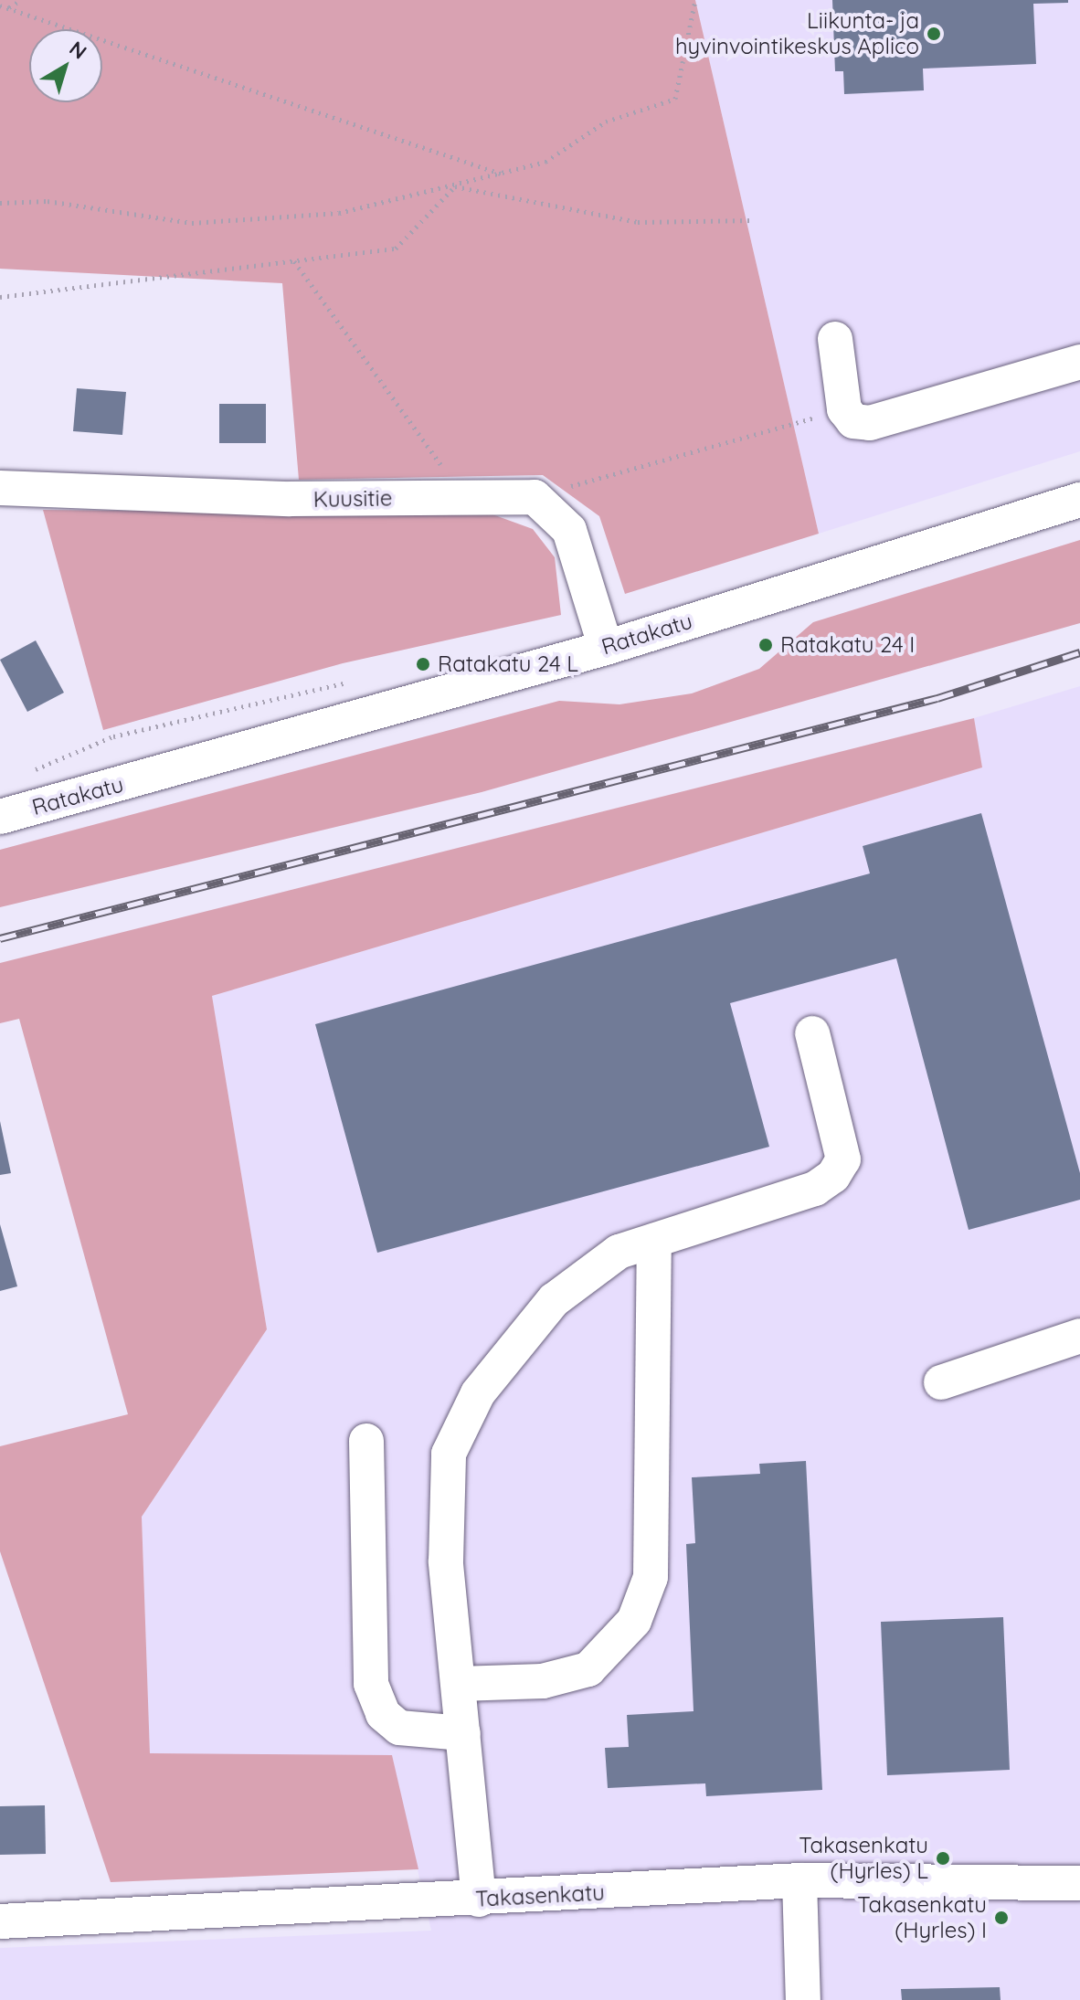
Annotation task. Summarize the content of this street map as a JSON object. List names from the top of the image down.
{
  "streets": {
    "street": ["Kuusitie", "Ratakatu", "Takasenkatu"]
  },
  "places": [
    "Liikunta- ja hyvinvointikeskus Aplico",
    "Ratakatu 24 I",
    "Ratakatu 24 L",
    "Takasenkatu (Hyrles) L",
    "Takasenkatu (Hyrles) I"
  ],
  "north": "top right"
}
